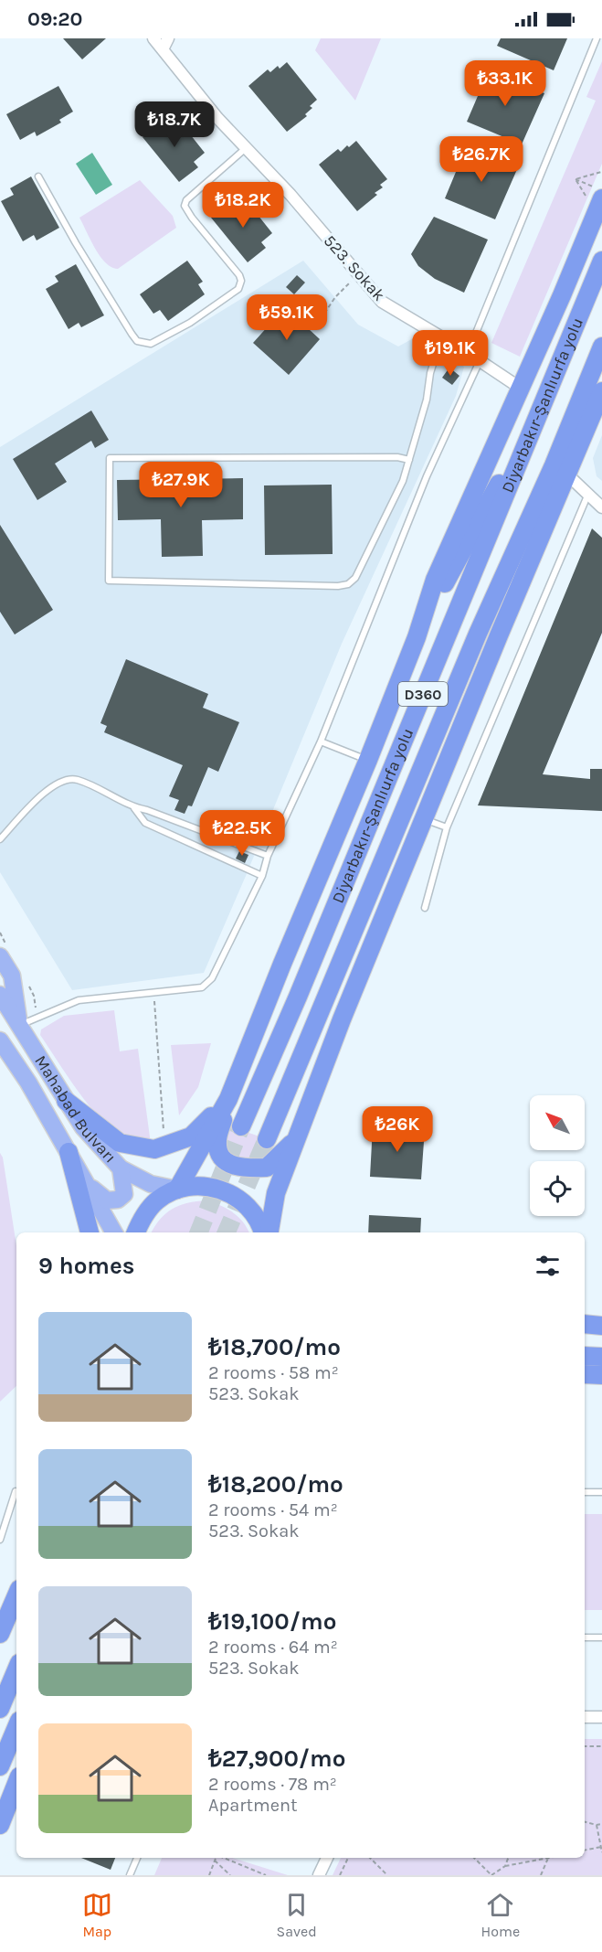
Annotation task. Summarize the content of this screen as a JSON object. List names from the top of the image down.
{
  "streets": {
    "highway": ["Diyarbakır-Şanlıurfa yolu", "D360"],
    "main road": ["Mahabad Bulvarı"],
    "street": ["523. Sokak"]
  },
  "north": "top left",
  "page": {
    "status": "09:20",
    "price": [
      "₺33.1K",
      "₺18.7K",
      "₺26.7K",
      "₺18.2K",
      "₺59.1K",
      "₺19.1K",
      "₺27.9K",
      "₺22.5K",
      "₺26K"
    ],
    "heading": "9 homes",
    "list": [
      {
        "name": "₺18,700/mo",
        "note": "2 rooms · 58 m² · 523. Sokak"
      },
      {
        "name": "₺18,200/mo",
        "note": "2 rooms · 54 m² · 523. Sokak"
      },
      {
        "name": "₺19,100/mo",
        "note": "2 rooms · 64 m² · 523. Sokak"
      },
      {
        "name": "₺27,900/mo",
        "note": "2 rooms · 78 m² · Apartment"
      }
    ],
    "tabs": ["Map", "Saved", "Home"]
  }
}
